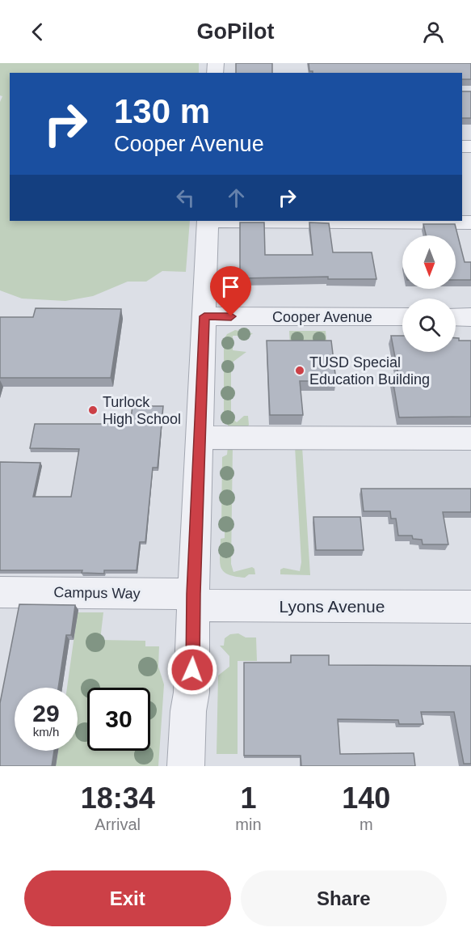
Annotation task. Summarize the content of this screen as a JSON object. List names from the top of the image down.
{
  "streets": {
    "street": ["Cooper Avenue", "Campus Way", "Lyons Avenue"]
  },
  "crossings": [
    ["Campus Way", "Lyons Avenue"]
  ],
  "places": ["TUSD Special Education Building", "Turlock High School"],
  "north": "bottom",
  "page": {
    "header": "GoPilot",
    "turn": ["130 m", "Cooper Avenue"],
    "speed": "29 km/h",
    "limit": "30",
    "eta": [
      "18:34",
      "Arrival",
      "1",
      "min",
      "140",
      "m"
    ],
    "buttons": ["Exit", "Share"]
  }
}
